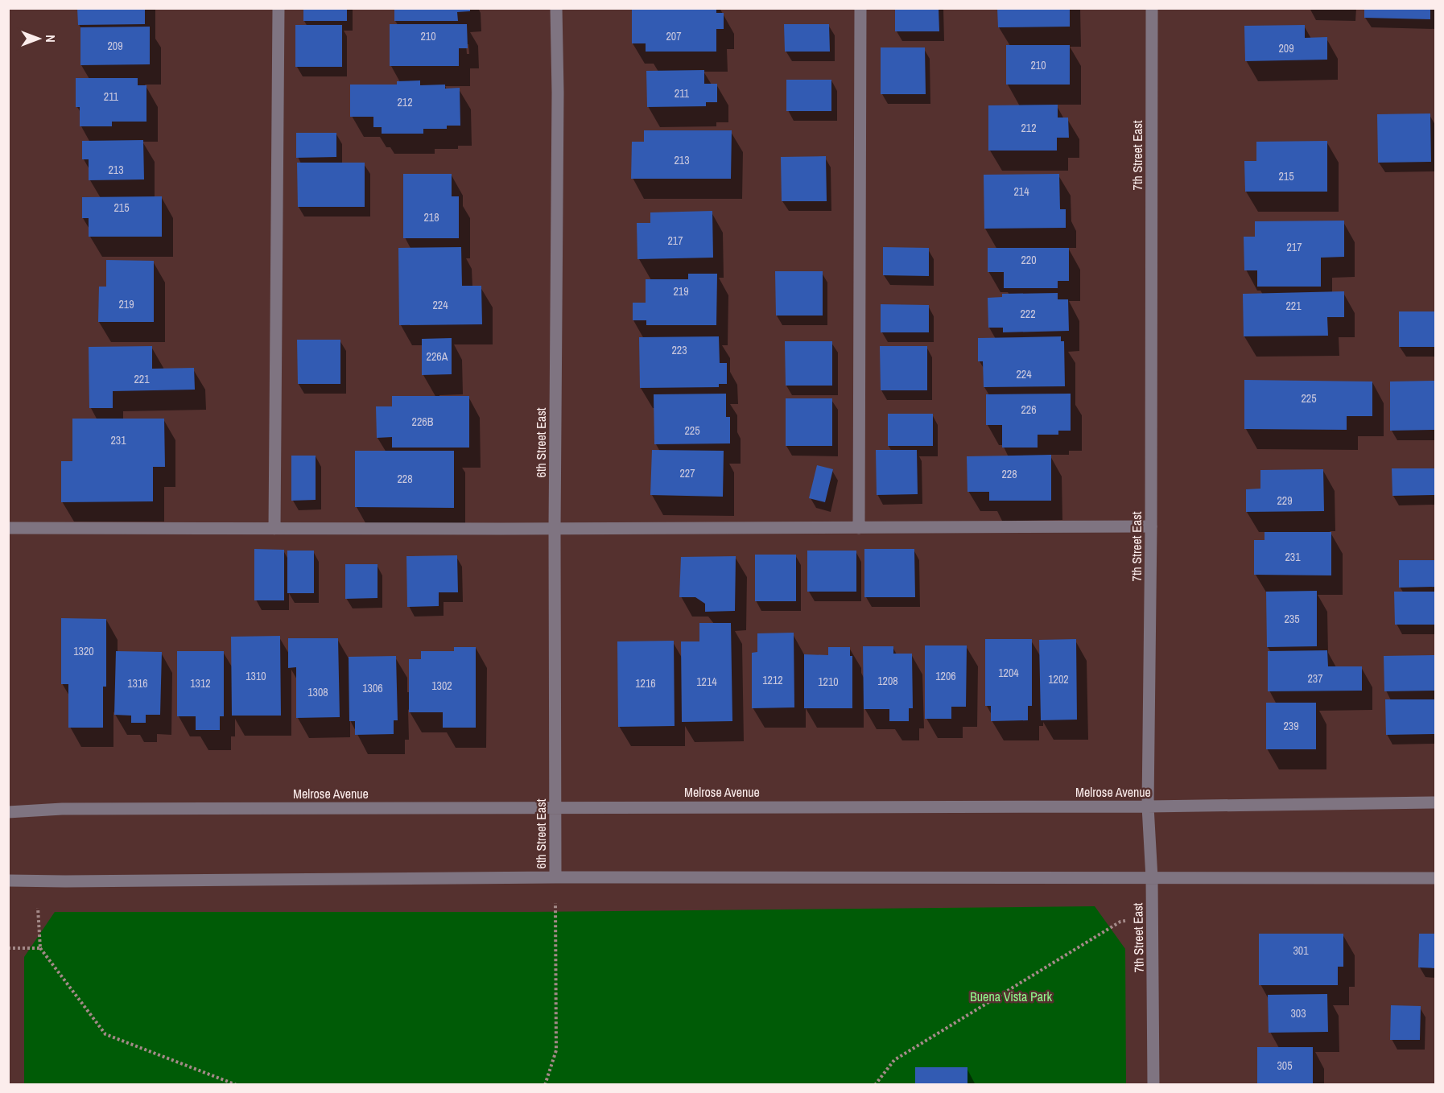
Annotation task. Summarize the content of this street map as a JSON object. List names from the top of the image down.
{
  "streets": {
    "street": ["7th Street East", "6th Street East", "Melrose Avenue"]
  },
  "crossings": [
    ["7th Street East", "Melrose Avenue"],
    ["6th Street East", "Melrose Avenue"]
  ],
  "parks": ["Buena Vista Park"],
  "house_numbers": [
    "210",
    "207",
    "209",
    "209",
    "210",
    "211",
    "211",
    "212",
    "212",
    "213",
    "213",
    "215",
    "214",
    "215",
    "218",
    "217",
    "217",
    "220",
    "219",
    "219",
    "224",
    "221",
    "222",
    "223",
    "226A",
    "224",
    "221",
    "225",
    "226",
    "226B",
    "225",
    "231",
    "227",
    "228",
    "228",
    "229",
    "231",
    "235",
    "1320",
    "1204",
    "1310",
    "1206",
    "237",
    "1202",
    "1212",
    "1208",
    "1214",
    "1210",
    "1316",
    "1312",
    "1216",
    "1302",
    "1306",
    "1308",
    "239",
    "301",
    "303",
    "305"
  ],
  "north": "right"
}
